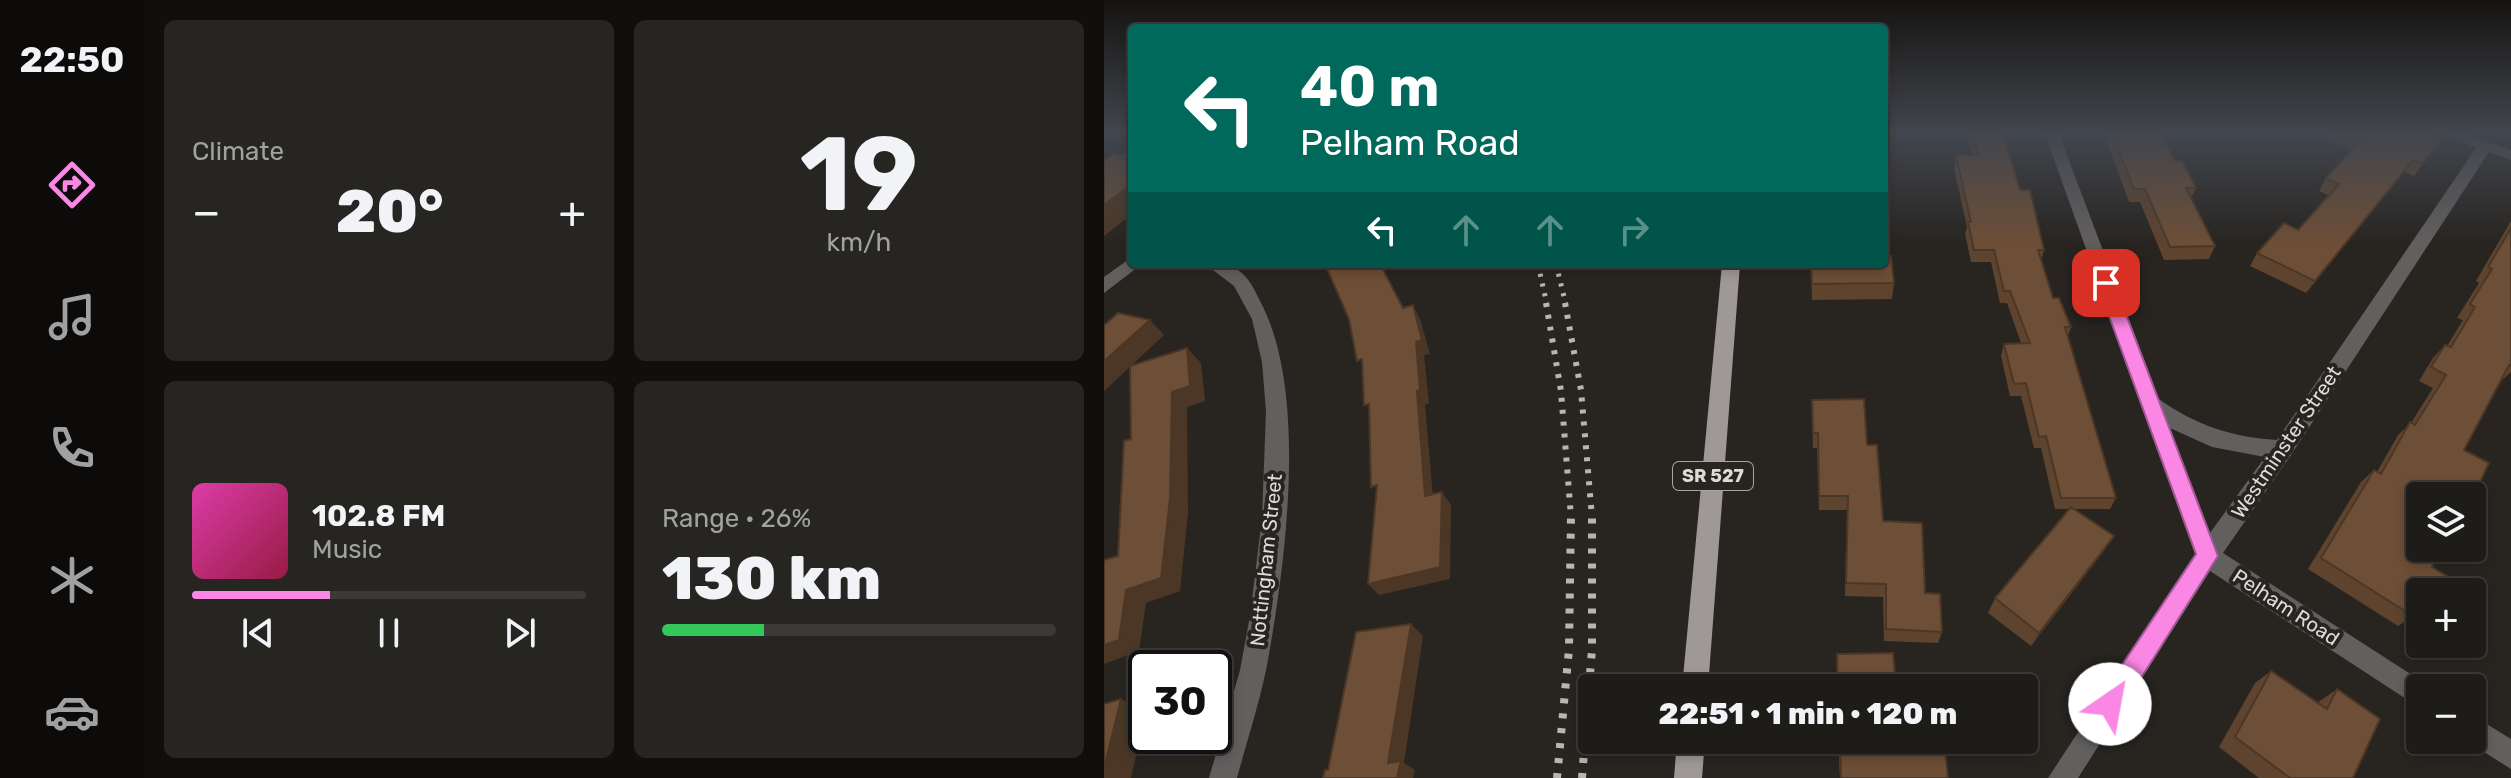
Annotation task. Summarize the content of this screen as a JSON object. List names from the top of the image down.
{
  "streets": {
    "main road": ["SR 527"],
    "street": ["Westminster Street", "Nottingham Street", "Pelham Road"]
  },
  "crossings": [
    ["Westminster Street", "Pelham Road"]
  ],
  "page": {
    "tabs": "22:50",
    "tile": [
      "Climate",
      ["19", "km/h"],
      ["Range · 26%", "130 km"]
    ],
    "turn": ["40 m", "Pelham Road"],
    "heat": ["−", "20°", "+"],
    "map_buttons": ["+", "−"],
    "song": ["102.8 FM", "Music"],
    "limit": "30",
    "trip": "22:51 · 1 min · 120 m"
  }
}
